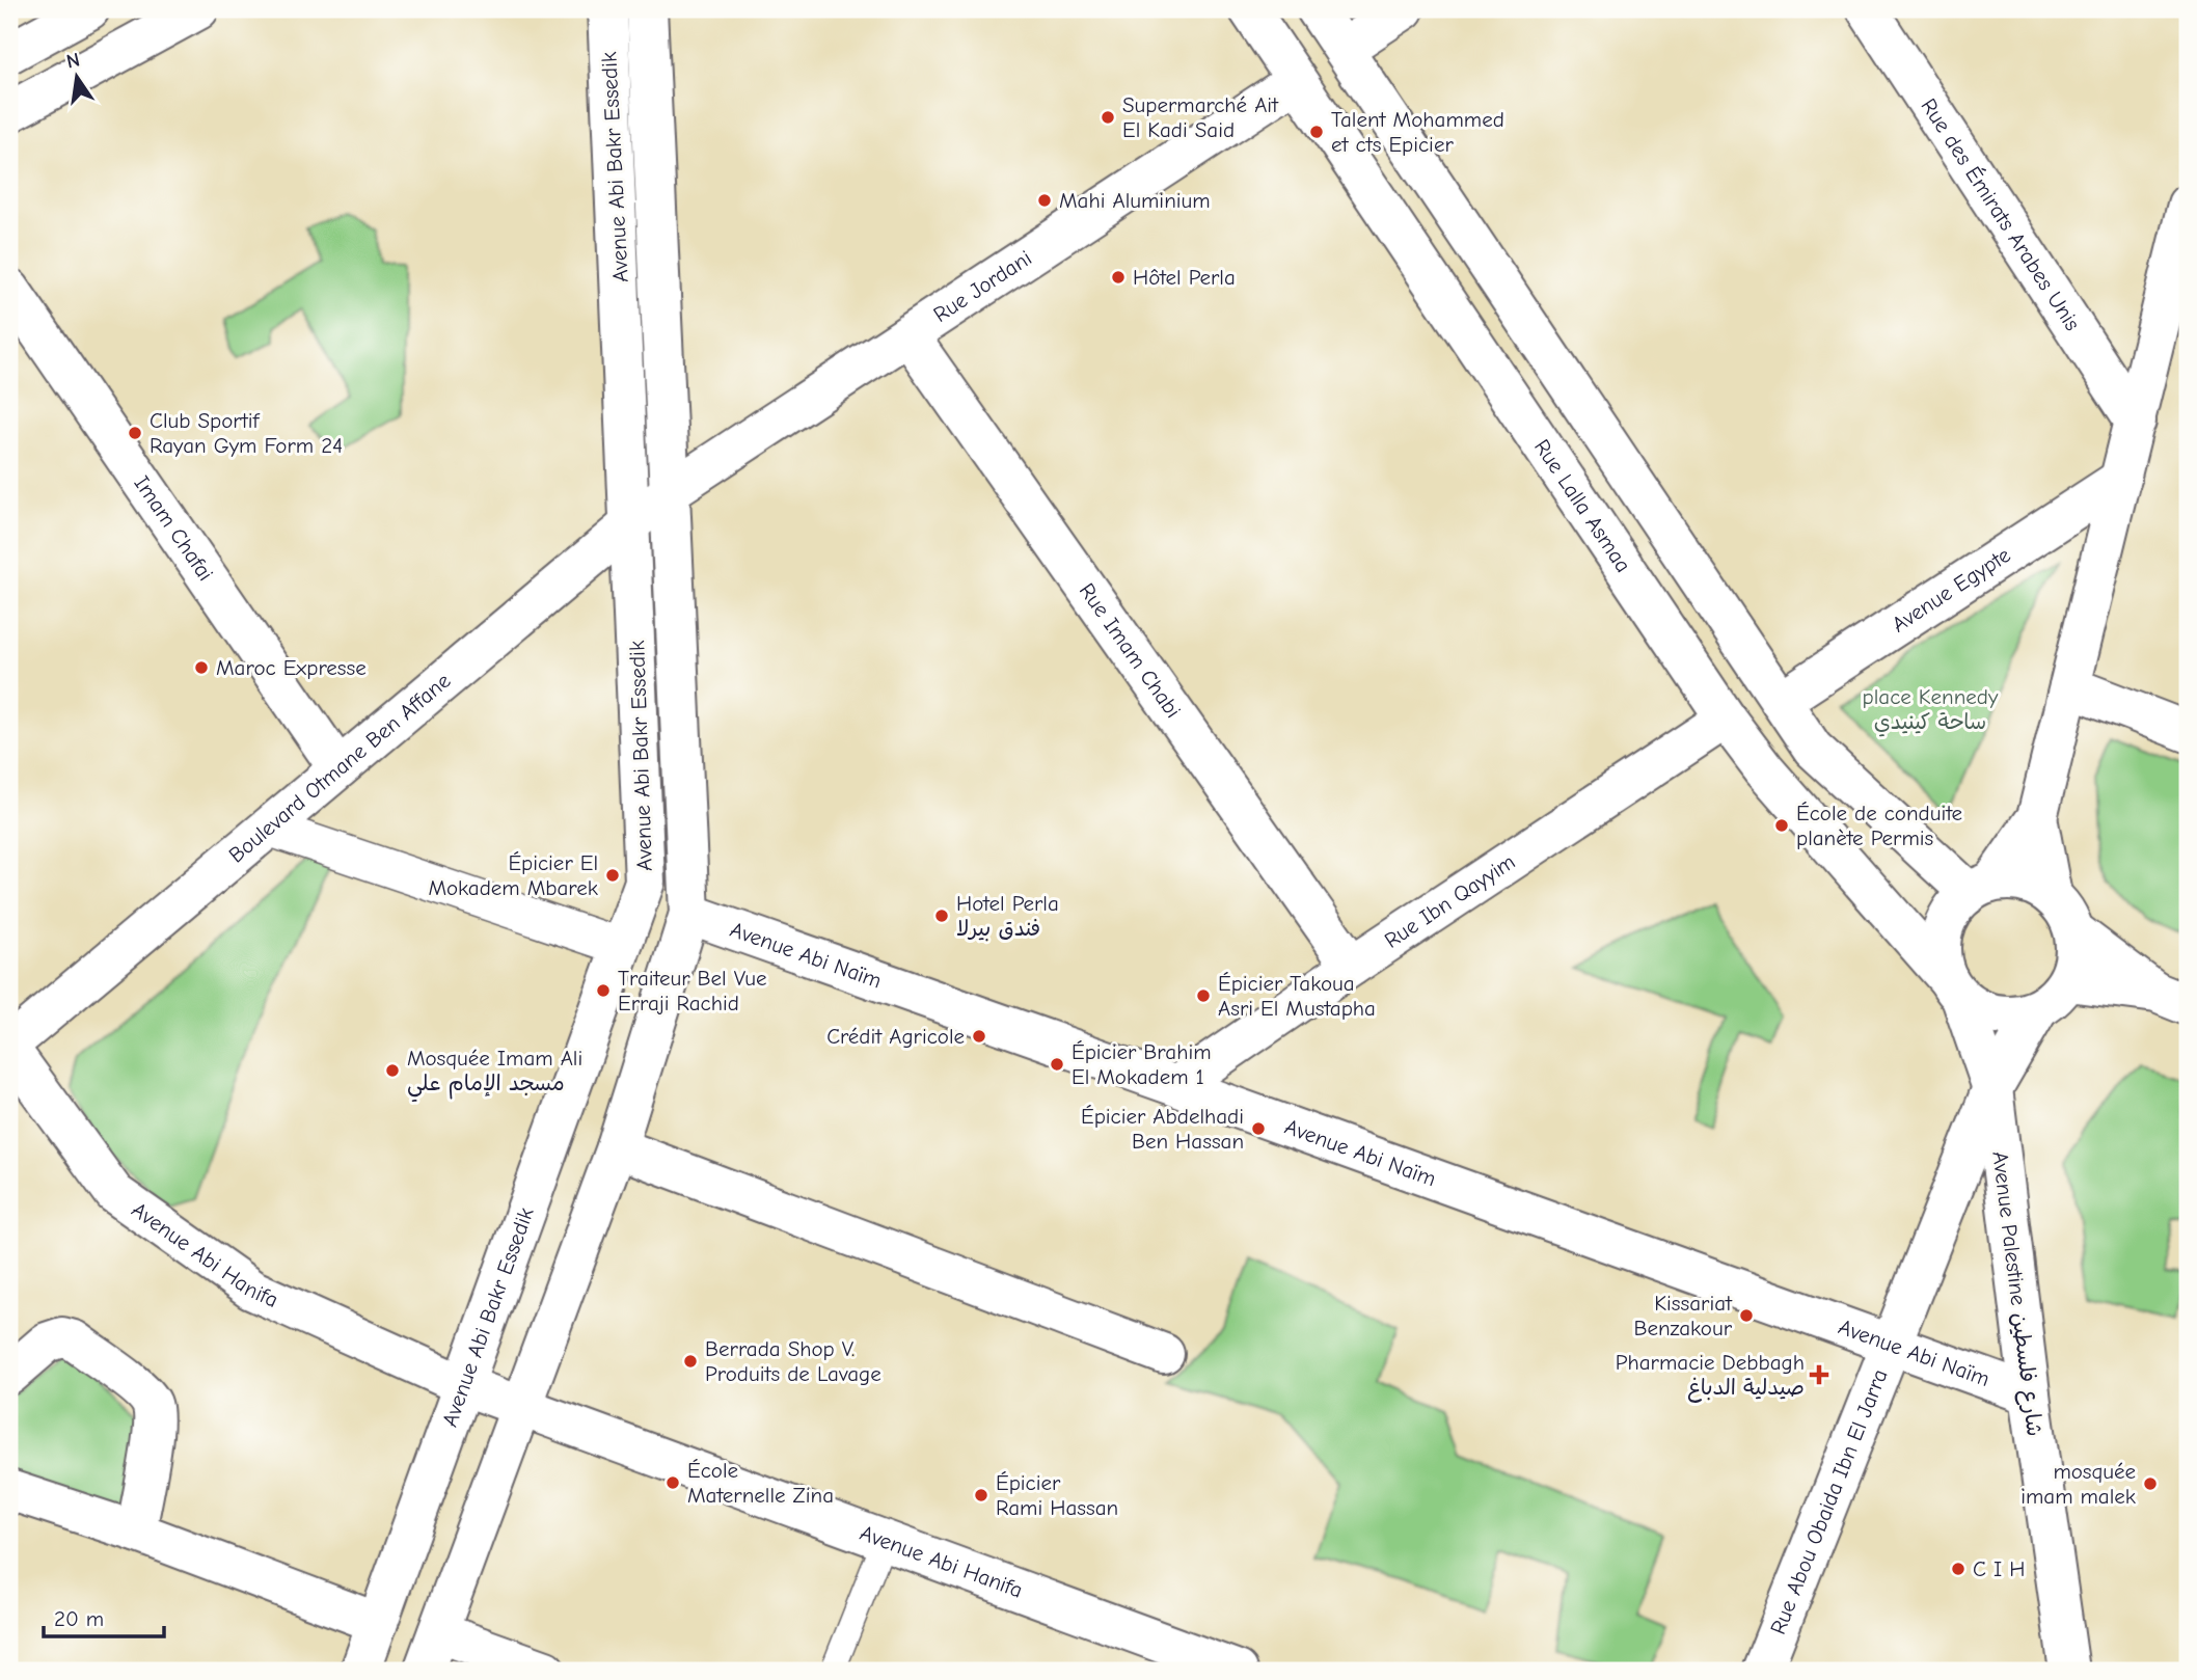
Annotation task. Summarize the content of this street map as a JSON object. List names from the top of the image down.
{
  "streets": {
    "street": [
      "Avenue Abi Bakr Essedik",
      "Rue des Émirats Arabes Unis",
      "Rue Jordani",
      "Rue Lalla Asmaa",
      "Imam Chafai",
      "Avenue Egypte",
      "Rue Imam Chabi",
      "Boulevard Otmane Ben Affane",
      "Rue Ibn Qayyim",
      "Avenue Abi Naïm",
      "Avenue Abi Hanifa",
      "Avenue Palestine شارع فلسطين",
      "Rue Abou Obaida Ibn El Jarra"
    ]
  },
  "crossings": [
    ["Avenue Abi Bakr Essedik", "Rue Jordani"],
    ["Avenue Abi Bakr Essedik", "Boulevard Otmane Ben Affane"],
    ["Avenue Abi Bakr Essedik", "Avenue Abi Naïm"],
    ["Avenue Abi Bakr Essedik", "Avenue Abi Hanifa"],
    ["Rue Jordani", "Rue Lalla Asmaa"],
    ["Rue Jordani", "Rue Imam Chabi"],
    ["Rue Jordani", "Boulevard Otmane Ben Affane"],
    ["Rue Lalla Asmaa", "Rue Ibn Qayyim"],
    ["Rue Lalla Asmaa", "Avenue Palestine شارع فلسطين"],
    ["Imam Chafai", "Boulevard Otmane Ben Affane"],
    ["Rue Imam Chabi", "Rue Ibn Qayyim"],
    ["Boulevard Otmane Ben Affane", "Avenue Abi Hanifa"],
    ["Rue Ibn Qayyim", "Avenue Abi Naïm"],
    ["Avenue Abi Naïm", "Avenue Palestine شارع فلسطين"],
    ["Avenue Abi Naïm", "Rue Abou Obaida Ibn El Jarra"],
    ["Avenue Palestine شارع فلسطين", "Rue Abou Obaida Ibn El Jarra"]
  ],
  "parks": ["place Kennedy ساحة كينيدي"],
  "places": {
    "other": [
      "Supermarché Ait El Kadi Said",
      "Talent Mohammed et cts Epicier",
      "Mahi Aluminium",
      "Hôtel Perla",
      "Club Sportif Rayan Gym Form 24",
      "Maroc Expresse",
      "École de conduite planète Permis",
      "Épicier El Mokadem Mbarek",
      "Hotel Perla فندق بيرلا",
      "Traiteur Bel Vue Erraji Rachid",
      "Épicier Takoua Asri El Mustapha",
      "Crédit Agricole",
      "Épicier Brahim El Mokadem 1",
      "Mosquée Imam Ali مسجد الإمام علي",
      "Épicier Abdelhadi Ben Hassan",
      "Kissariat Benzakour",
      "Berrada Shop V. Produits de Lavage",
      "École Maternelle Zina",
      "mosquée imam malek",
      "Épicier Rami Hassan",
      "C I H"
    ],
    "health": ["Pharmacie Debbagh صيدلية الدباغ"]
  },
  "scale_bar": "20 m",
  "north": "top"
}
